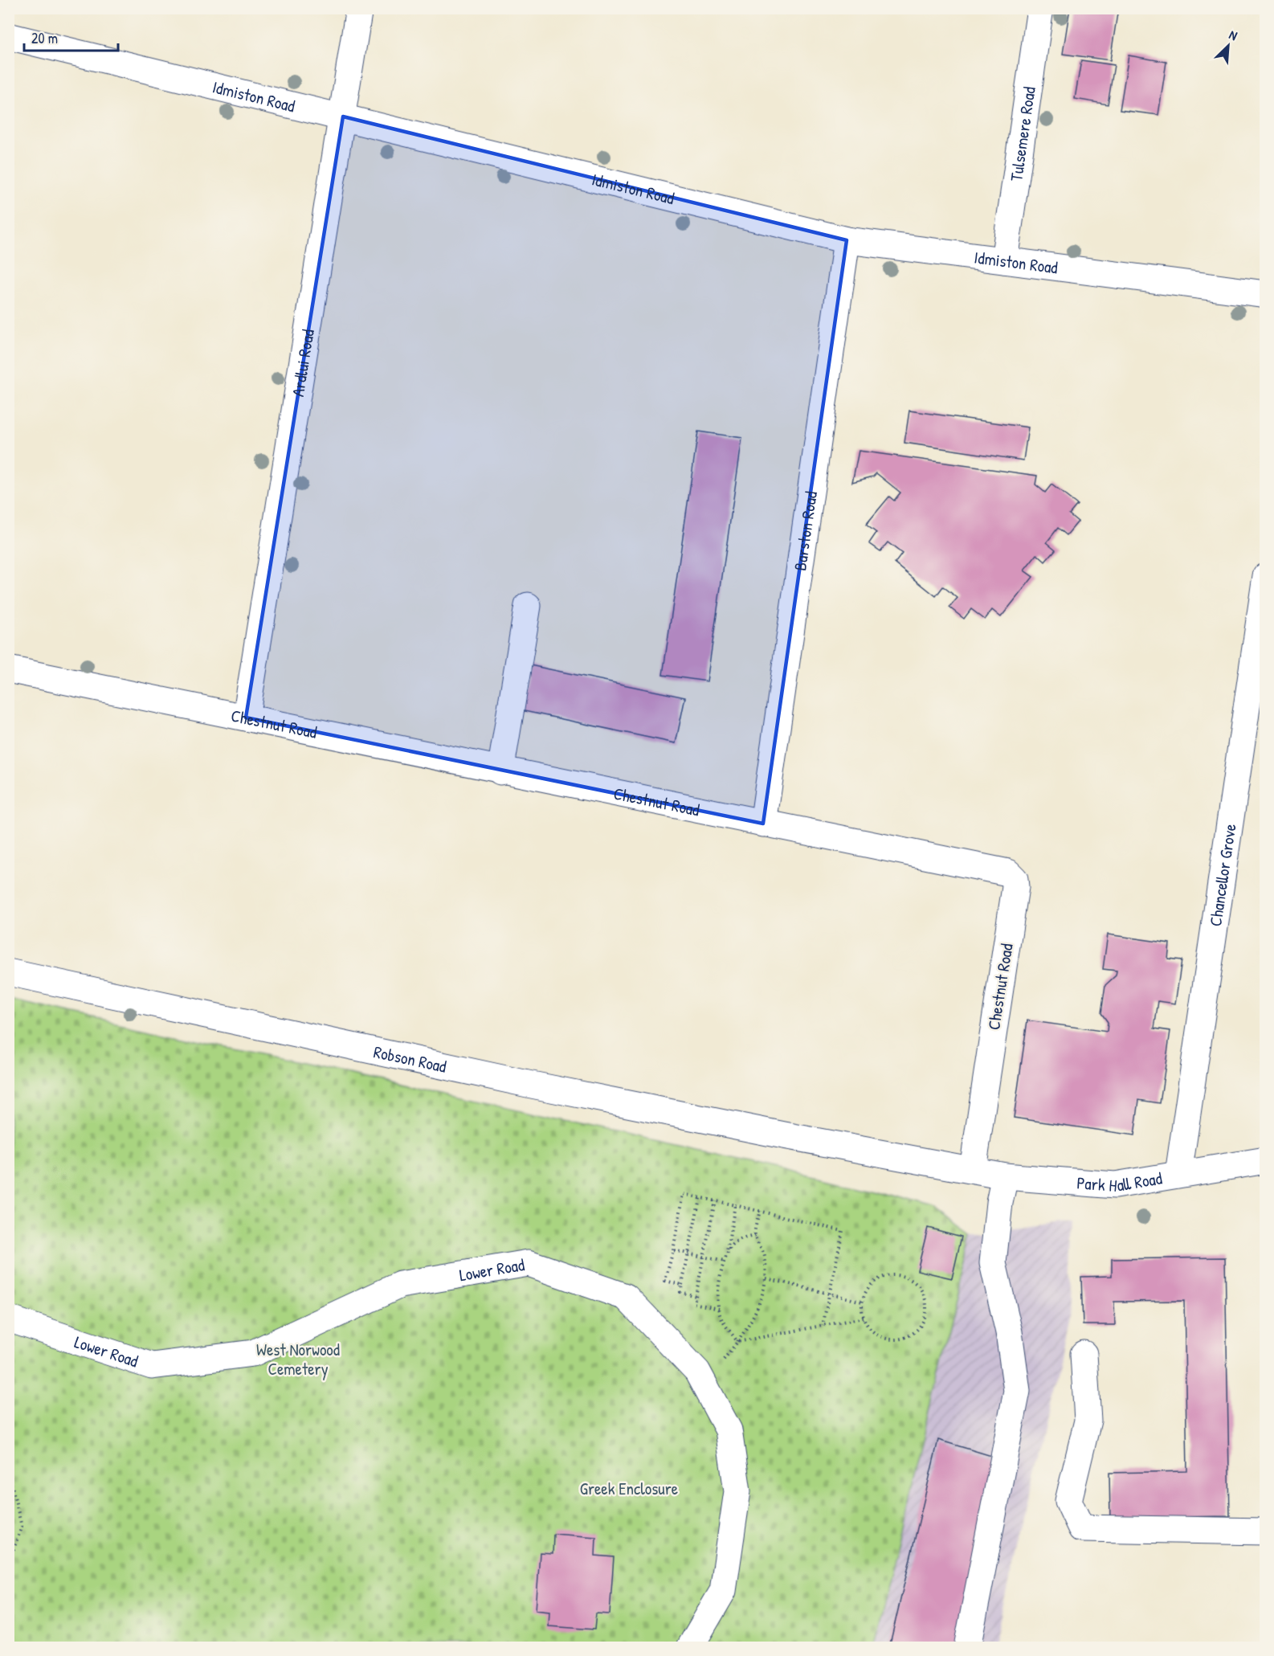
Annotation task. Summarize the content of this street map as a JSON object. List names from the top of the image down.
{
  "streets": {
    "street": [
      "Idmiston Road",
      "Tulsemere Road",
      "Ardlui Road",
      "Barston Road",
      "Chestnut Road",
      "Chancellor Grove",
      "Robson Road",
      "Park Hall Road",
      "Lower Road"
    ]
  },
  "crossings": [
    ["Idmiston Road", "Tulsemere Road"],
    ["Idmiston Road", "Ardlui Road"],
    ["Idmiston Road", "Barston Road"],
    ["Ardlui Road", "Chestnut Road"],
    ["Barston Road", "Chestnut Road"],
    ["Chestnut Road", "Robson Road"],
    ["Chestnut Road", "Park Hall Road"],
    ["Chancellor Grove", "Park Hall Road"],
    ["Robson Road", "Park Hall Road"]
  ],
  "parks": ["West Norwood Cemetery", "Greek Enclosure"],
  "scale_bar": "20 m",
  "north": "top right"
}
